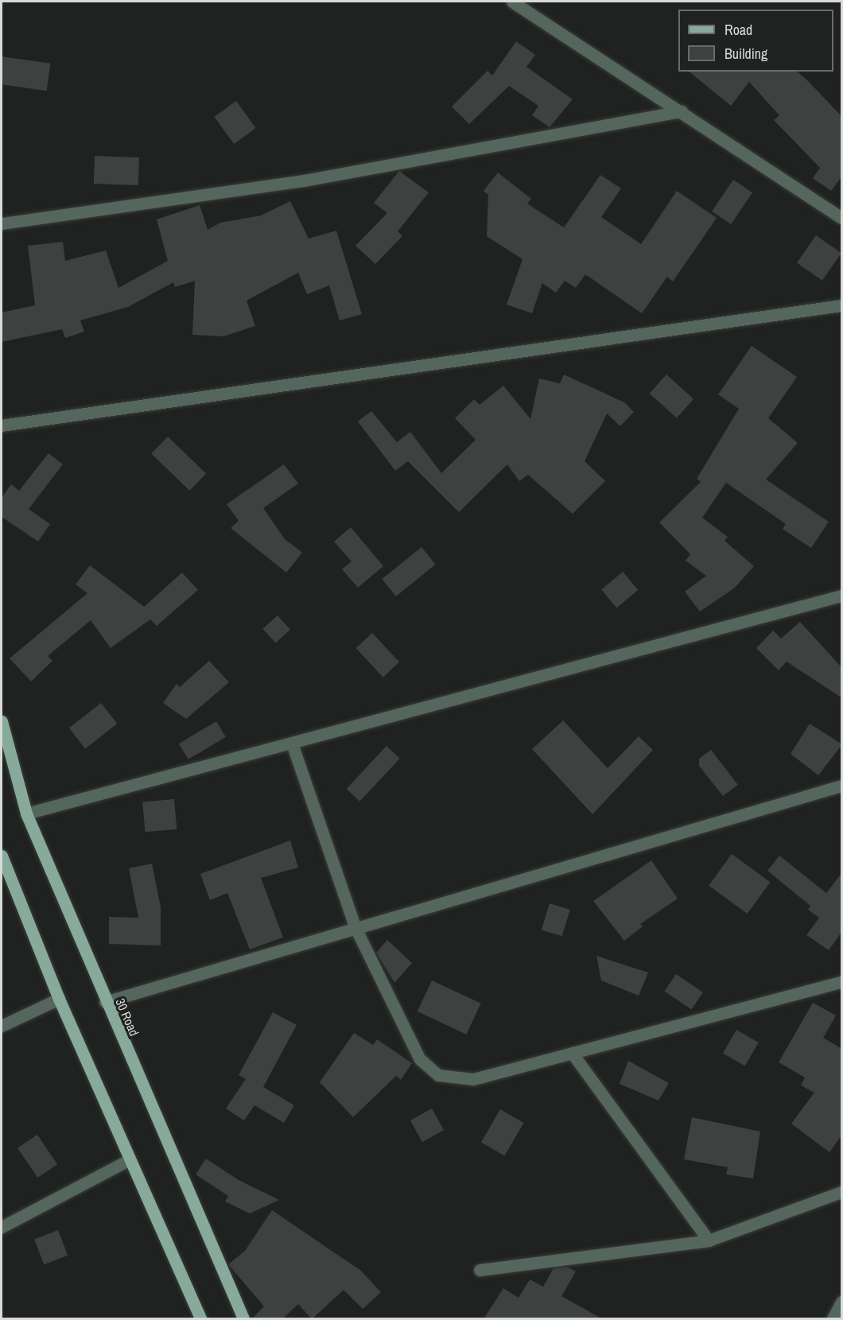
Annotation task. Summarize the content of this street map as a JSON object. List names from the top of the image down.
{
  "streets": {
    "main road": ["30 Road"]
  },
  "legend": ["Road", "Building"]
}
